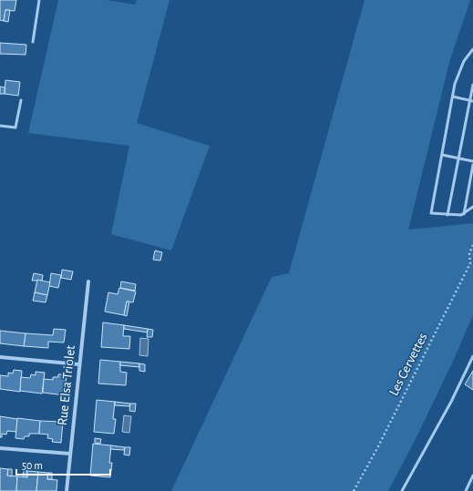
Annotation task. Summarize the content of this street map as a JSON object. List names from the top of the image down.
{
  "streets": {
    "street": ["Rue Elsa Triolet"],
    "path": ["Les Cervettes"]
  },
  "scale_bar": "50 m"
}
